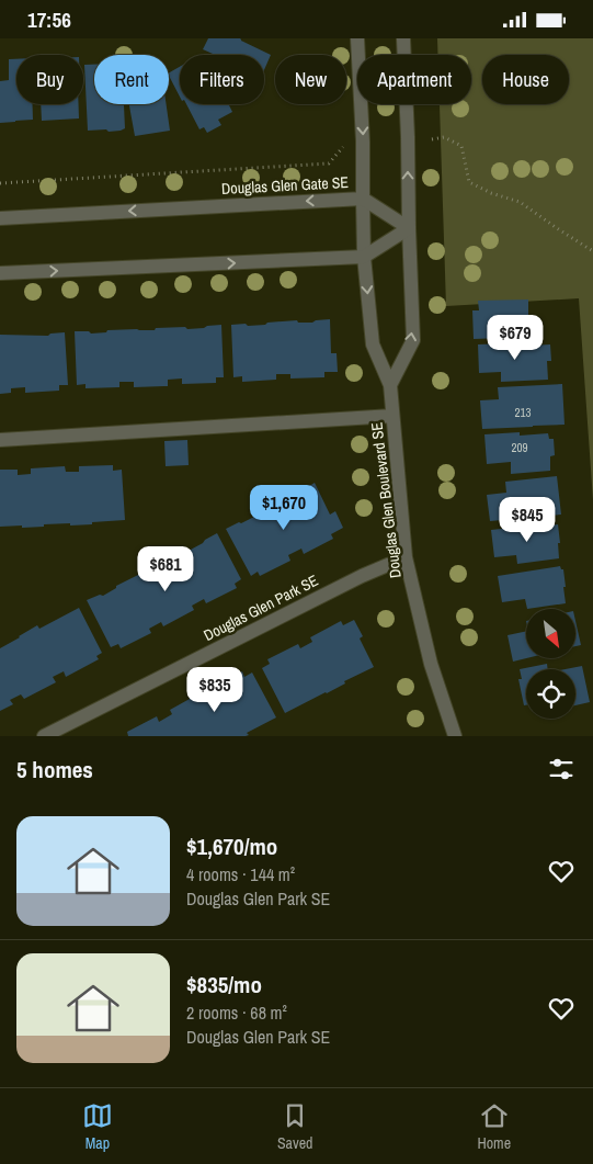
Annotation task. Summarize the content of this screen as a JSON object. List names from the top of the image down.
{
  "streets": {
    "street": ["Douglas Glen Gate SE", "Douglas Glen Boulevard SE", "Douglas Glen Park SE"]
  },
  "crossings": [
    ["Douglas Glen Gate SE", "Douglas Glen Boulevard SE"],
    ["Douglas Glen Boulevard SE", "Douglas Glen Park SE"]
  ],
  "house_numbers": ["213", "209"],
  "north": "bottom right",
  "page": {
    "status": "17:56",
    "chip": [
      "Buy",
      "Rent",
      "Filters",
      "New",
      "Apartment",
      "House"
    ],
    "price": [
      "$679",
      "$1,670",
      "$845",
      "$681",
      "$835"
    ],
    "heading": "5 homes",
    "list": [
      {
        "name": "$1,670/mo",
        "note": "4 rooms · 144 m² · Douglas Glen Park SE"
      },
      {
        "name": "$835/mo",
        "note": "2 rooms · 68 m² · Douglas Glen Park SE"
      }
    ],
    "tabs": ["Map", "Saved", "Home"]
  }
}
